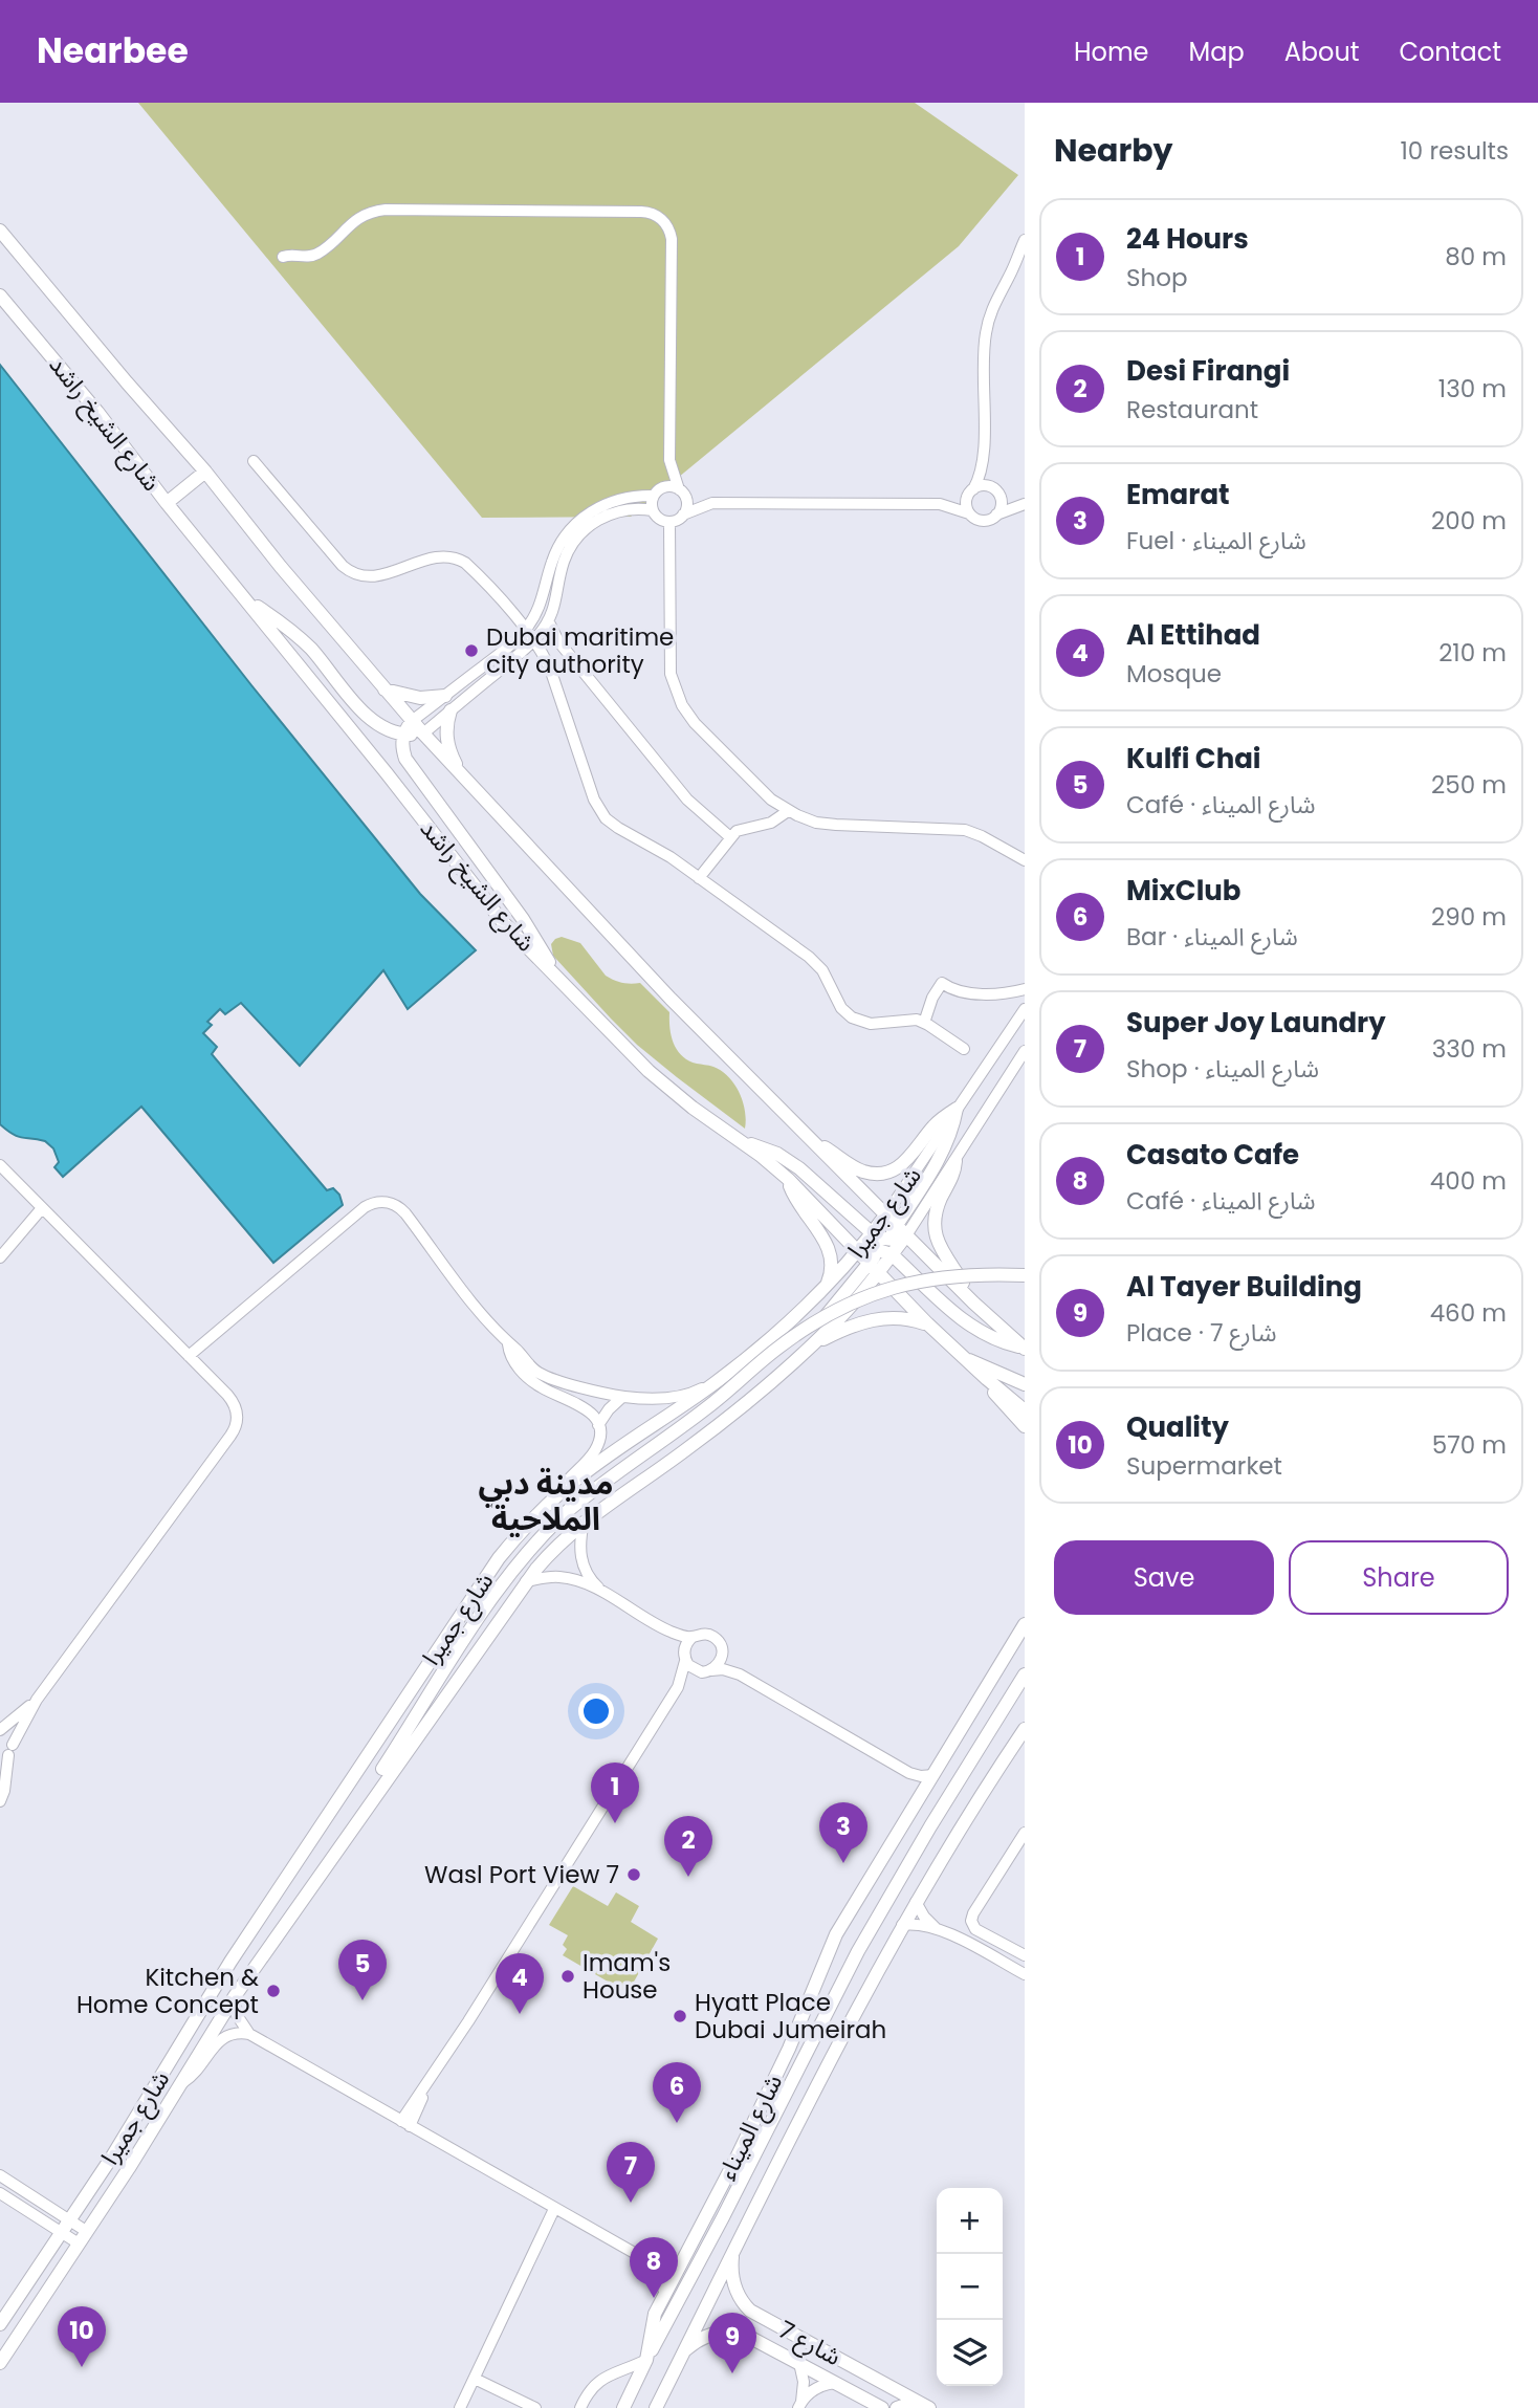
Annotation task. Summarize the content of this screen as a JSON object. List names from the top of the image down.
{
  "streets": {
    "main road": [
      "شارع الشيخ راشد",
      "شارع جميرا",
      "شارع الميناء",
      "شارع 7"
    ]
  },
  "crossings": [
    ["شارع الشيخ راشد", "شارع جميرا"],
    ["شارع الميناء", "شارع 7"]
  ],
  "districts": ["مدينة دبي الملاحية"],
  "places": [
    "Dubai maritime city authority",
    "Wasl Port View 7",
    "Imam's House",
    "Kitchen & Home Concept",
    "Hyatt Place Dubai Jumeirah"
  ],
  "page": {
    "header": "Nearbee",
    "nav": [
      "Home",
      "Map",
      "About",
      "Contact"
    ],
    "heading": ["Nearby", "10 results"],
    "list": [
      {
        "mark": "1",
        "name": "24 Hours",
        "note": "Shop",
        "value": "80 m"
      },
      {
        "mark": "2",
        "name": "Desi Firangi",
        "note": "Restaurant",
        "value": "130 m"
      },
      {
        "mark": "3",
        "name": "Emarat",
        "note": "Fuel · شارع الميناء",
        "value": "200 m"
      },
      {
        "mark": "4",
        "name": "Al Ettihad",
        "note": "Mosque",
        "value": "210 m"
      },
      {
        "mark": "5",
        "name": "Kulfi Chai",
        "note": "Café · شارع الميناء",
        "value": "250 m"
      },
      {
        "mark": "6",
        "name": "MixClub",
        "note": "Bar · شارع الميناء",
        "value": "290 m"
      },
      {
        "mark": "7",
        "name": "Super Joy Laundry",
        "note": "Shop · شارع الميناء",
        "value": "330 m"
      },
      {
        "mark": "8",
        "name": "Casato Cafe",
        "note": "Café · شارع الميناء",
        "value": "400 m"
      },
      {
        "mark": "9",
        "name": "Al Tayer Building",
        "note": "Place · شارع 7",
        "value": "460 m"
      },
      {
        "mark": "10",
        "name": "Quality",
        "note": "Supermarket",
        "value": "570 m"
      }
    ],
    "buttons": ["Save", "Share"],
    "pins": [
      "1",
      "3",
      "2",
      "5",
      "4",
      "6",
      "7",
      "8",
      "10",
      "9"
    ],
    "map_buttons": ["+", "−"]
  }
}
